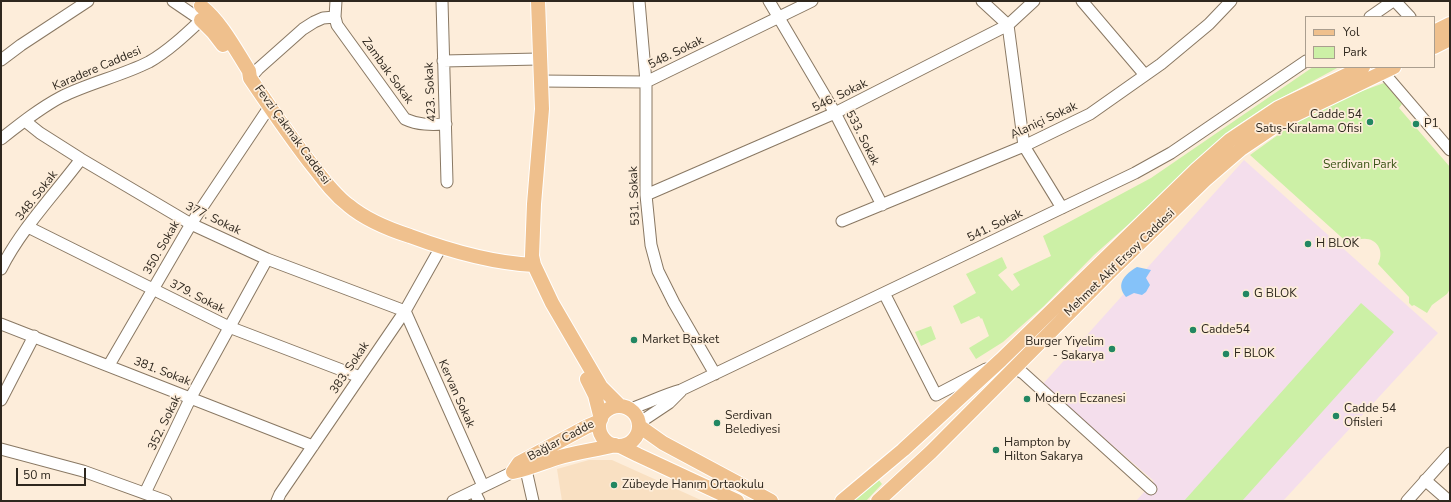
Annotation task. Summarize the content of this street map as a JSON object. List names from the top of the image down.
{
  "streets": {
    "main road": ["Fevzi Çakmak Caddesi", "Mehmet Akif Ersoy Caddesi", "Bağlar Cadde"],
    "street": [
      "548. Sokak",
      "Karadere Caddesi",
      "Zambak Sokak",
      "423. Sokak",
      "546. Sokak",
      "Alaniçi Sokak",
      "533. Sokak",
      "348. Sokak",
      "531. Sokak",
      "377. Sokak",
      "541. Sokak",
      "350. Sokak",
      "379. Sokak",
      "383. Sokak",
      "381. Sokak",
      "Kervan Sokak",
      "352. Sokak"
    ]
  },
  "crossings": [
    ["548. Sokak", "533. Sokak"],
    ["548. Sokak", "531. Sokak"],
    ["Karadere Caddesi", "Fevzi Çakmak Caddesi"],
    ["Karadere Caddesi", "377. Sokak"],
    ["Zambak Sokak", "423. Sokak"],
    ["546. Sokak", "533. Sokak"],
    ["546. Sokak", "531. Sokak"],
    ["Alaniçi Sokak", "533. Sokak"],
    ["Fevzi Çakmak Caddesi", "350. Sokak"],
    ["Fevzi Çakmak Caddesi", "383. Sokak"],
    ["348. Sokak", "377. Sokak"],
    ["348. Sokak", "379. Sokak"],
    ["531. Sokak", "541. Sokak"],
    ["377. Sokak", "350. Sokak"],
    ["377. Sokak", "383. Sokak"],
    ["377. Sokak", "Kervan Sokak"],
    ["377. Sokak", "352. Sokak"],
    ["350. Sokak", "379. Sokak"],
    ["350. Sokak", "381. Sokak"],
    ["379. Sokak", "383. Sokak"],
    ["379. Sokak", "352. Sokak"],
    ["383. Sokak", "381. Sokak"],
    ["383. Sokak", "Kervan Sokak"],
    ["381. Sokak", "352. Sokak"]
  ],
  "parks": ["Serdivan Park"],
  "places": [
    "Cadde 54 Satış-Kiralama Ofisi",
    "P1",
    "H BLOK",
    "G BLOK",
    "Cadde54",
    "Market Basket",
    "Burger Yiyelim - Sakarya",
    "F BLOK",
    "Modern Eczanesi",
    "Cadde 54 Ofisleri",
    "Serdivan Belediyesi",
    "Hampton by Hilton Sakarya",
    "Zübeyde Hanım Ortaokulu"
  ],
  "legend": ["Yol", "Park"],
  "scale_bar": "50 m"
}
